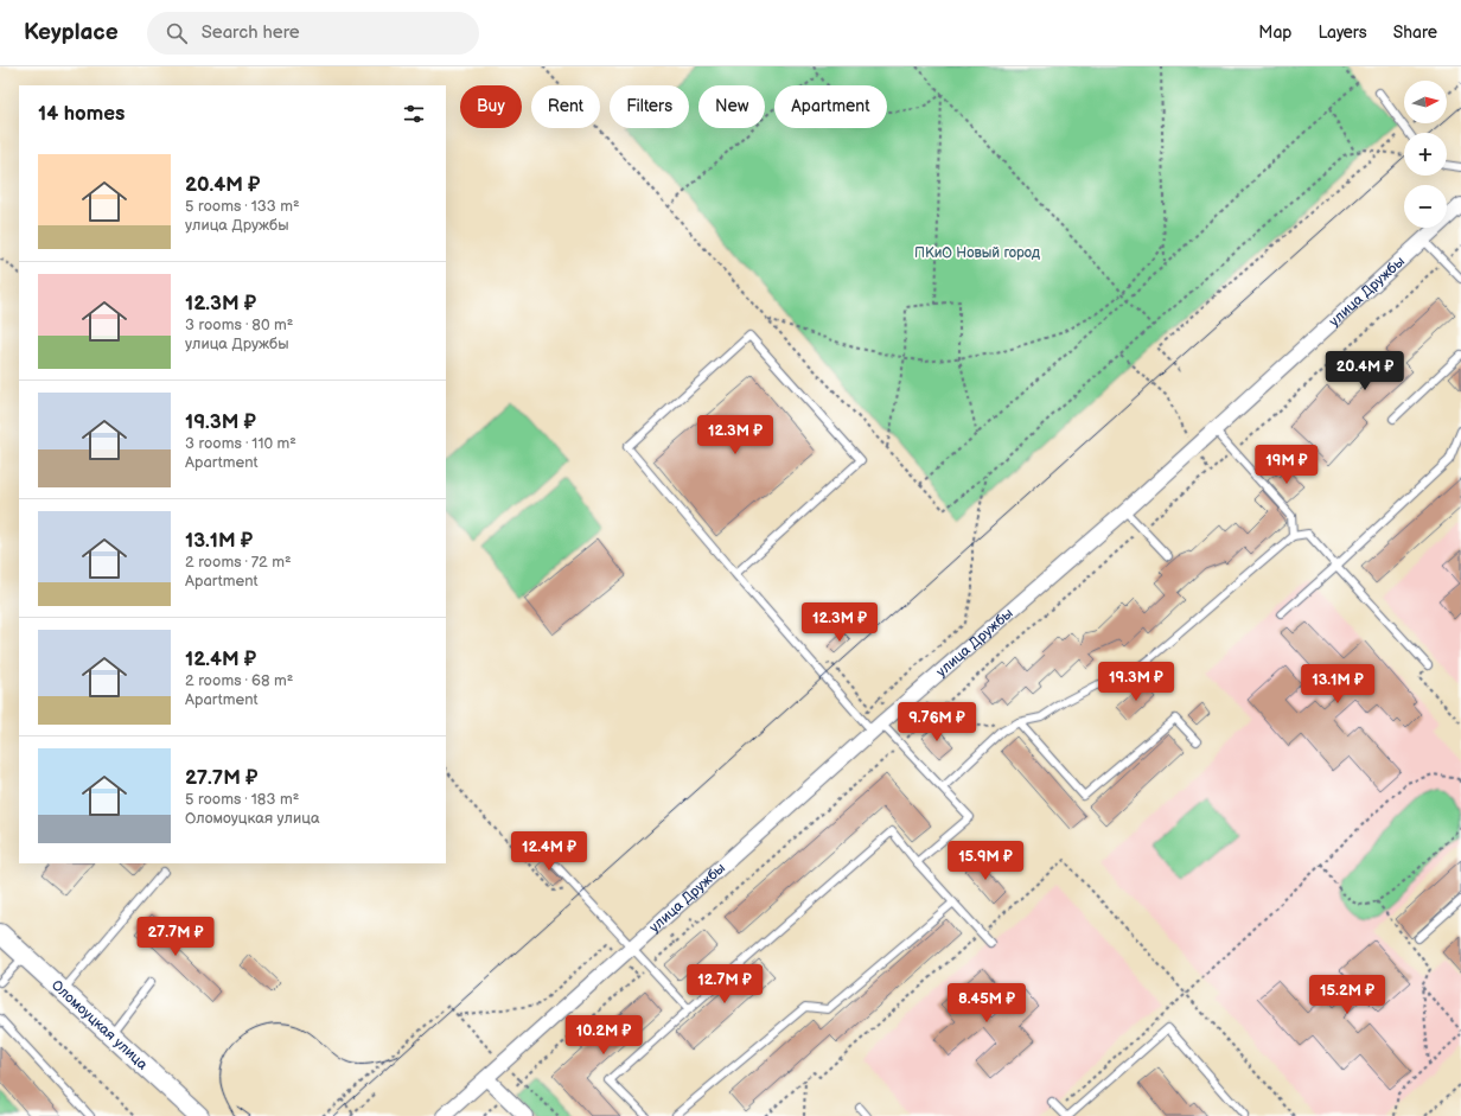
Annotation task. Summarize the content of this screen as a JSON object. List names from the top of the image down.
{
  "streets": {
    "street": ["улица Дружбы", "Оломоуцкая улица"]
  },
  "parks": ["ПКиО Новый город"],
  "north": "right",
  "page": {
    "header": "Keyplace",
    "search": "Search here",
    "nav": ["Map", "Layers", "Share"],
    "map_buttons": ["+", "−"],
    "chip": [
      "Buy",
      "Rent",
      "Filters",
      "New",
      "Apartment"
    ],
    "heading": "14 homes",
    "list": [
      {
        "name": "20.4M ₽",
        "note": "5 rooms · 133 m² · улица Дружбы"
      },
      {
        "name": "12.3M ₽",
        "note": "3 rooms · 80 m² · улица Дружбы"
      },
      {
        "name": "19.3M ₽",
        "note": "3 rooms · 110 m² · Apartment"
      },
      {
        "name": "13.1M ₽",
        "note": "2 rooms · 72 m² · Apartment"
      },
      {
        "name": "12.4M ₽",
        "note": "2 rooms · 68 m² · Apartment"
      },
      {
        "name": "27.7M ₽",
        "note": "5 rooms · 183 m² · Оломоуцкая улица"
      }
    ],
    "price": [
      "20.4M ₽",
      "12.3M ₽",
      "19M ₽",
      "12.3M ₽",
      "19.3M ₽",
      "13.1M ₽",
      "9.76M ₽",
      "12.4M ₽",
      "15.9M ₽",
      "27.7M ₽",
      "12.7M ₽",
      "15.2M ₽",
      "8.45M ₽",
      "10.2M ₽"
    ]
  }
}
